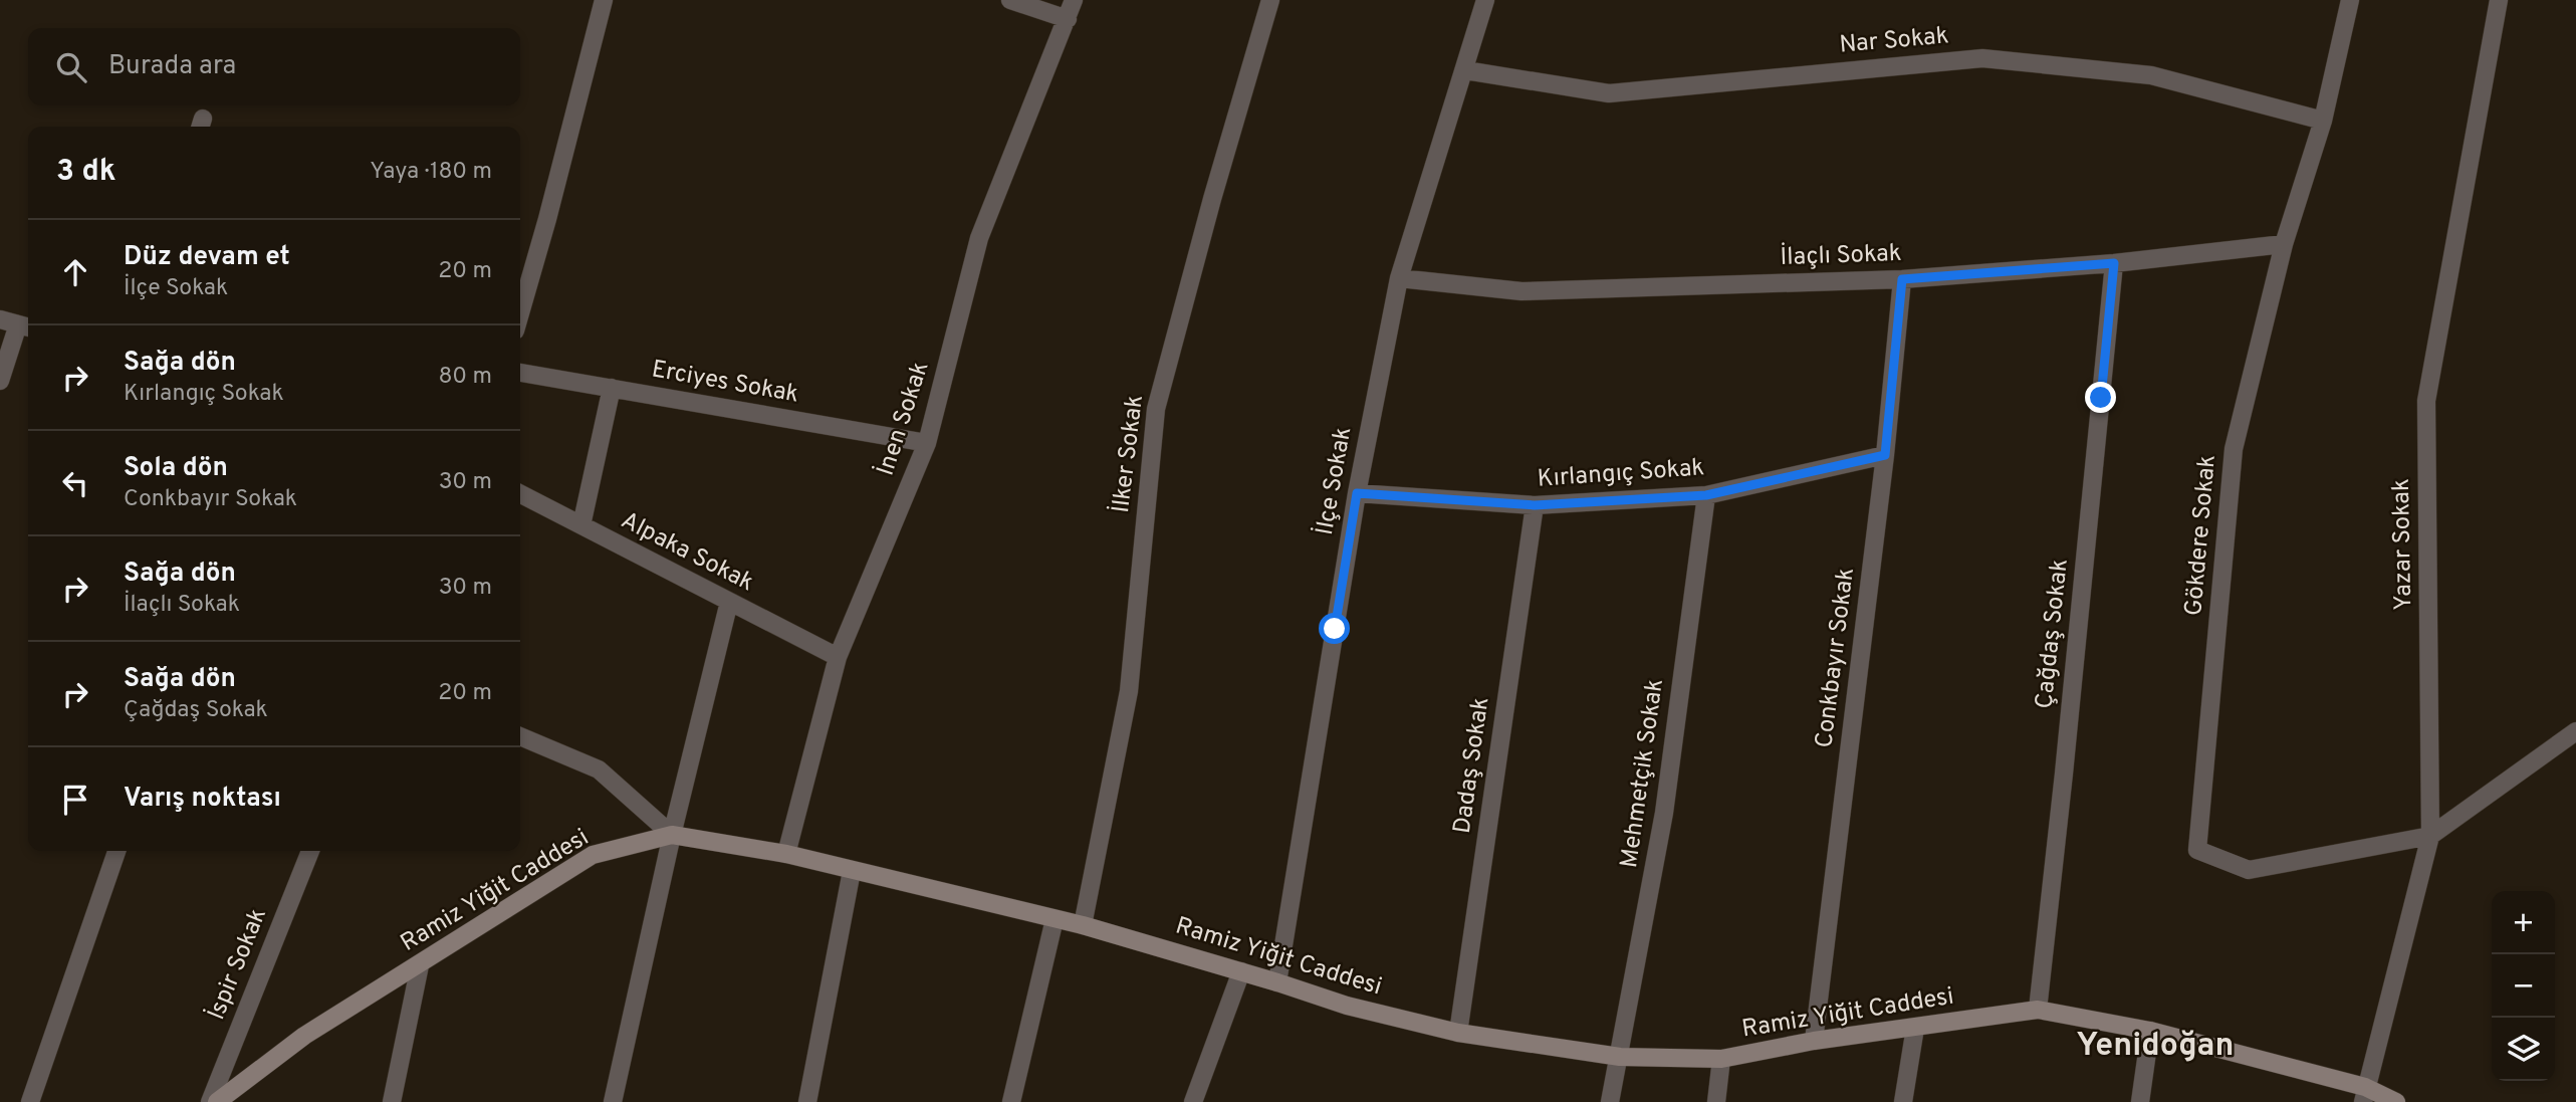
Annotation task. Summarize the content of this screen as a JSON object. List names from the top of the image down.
{
  "streets": {
    "main road": ["Ramiz Yiğit Caddesi"],
    "street": [
      "Nar Sokak",
      "İlaçlı Sokak",
      "Erciyes Sokak",
      "İnen Sokak",
      "İlker Sokak",
      "Kırlangıç Sokak",
      "İlçe Sokak",
      "Gökdere Sokak",
      "Yazar Sokak",
      "Alpaka Sokak",
      "Çağdaş Sokak",
      "Conkbayır Sokak",
      "Dadaş Sokak",
      "Mehmetçik Sokak",
      "İspir Sokak"
    ]
  },
  "crossings": [
    ["Nar Sokak", "İlçe Sokak"],
    ["Nar Sokak", "Gökdere Sokak"],
    ["İlaçlı Sokak", "İlçe Sokak"],
    ["İlaçlı Sokak", "Gökdere Sokak"],
    ["İlaçlı Sokak", "Çağdaş Sokak"],
    ["İlaçlı Sokak", "Conkbayır Sokak"],
    ["Erciyes Sokak", "İnen Sokak"],
    ["İnen Sokak", "Alpaka Sokak"],
    ["İnen Sokak", "Ramiz Yiğit Caddesi"],
    ["İlker Sokak", "Ramiz Yiğit Caddesi"],
    ["Kırlangıç Sokak", "İlçe Sokak"],
    ["Kırlangıç Sokak", "Conkbayır Sokak"],
    ["Kırlangıç Sokak", "Dadaş Sokak"],
    ["Kırlangıç Sokak", "Mehmetçik Sokak"],
    ["İlçe Sokak", "Ramiz Yiğit Caddesi"],
    ["Gökdere Sokak", "Yazar Sokak"],
    ["Yazar Sokak", "Ramiz Yiğit Caddesi"],
    ["Çağdaş Sokak", "Ramiz Yiğit Caddesi"],
    ["Conkbayır Sokak", "Ramiz Yiğit Caddesi"],
    ["Dadaş Sokak", "Ramiz Yiğit Caddesi"],
    ["Mehmetçik Sokak", "Ramiz Yiğit Caddesi"]
  ],
  "districts": ["Yenidoğan"],
  "page": {
    "search": "Burada ara",
    "heading": ["3 dk", "Yaya · 180 m"],
    "list": [
      ["Düz devam et", "İlçe Sokak", "20 m"],
      ["Sağa dön", "Kırlangıç Sokak", "80 m"],
      ["Sola dön", "Conkbayır Sokak", "30 m"],
      ["Sağa dön", "İlaçlı Sokak", "30 m"],
      ["Sağa dön", "Çağdaş Sokak", "20 m"],
      "Varış noktası"
    ],
    "map_buttons": ["+", "−"]
  }
}
